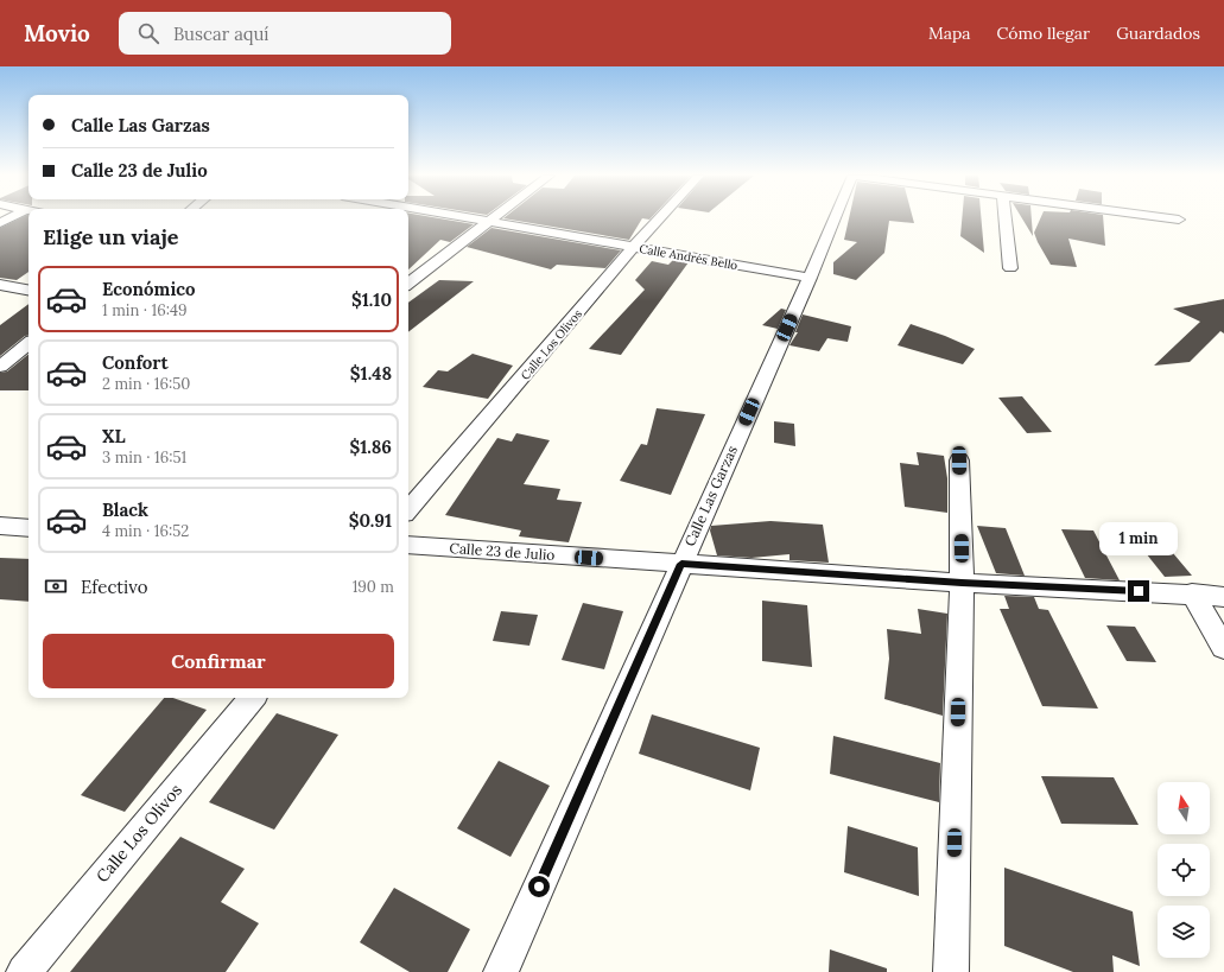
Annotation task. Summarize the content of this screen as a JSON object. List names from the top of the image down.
{
  "streets": {
    "street": [
      "Calle Andrés Bello",
      "Calle Los Olivos",
      "Calle Las Garzas",
      "Calle 23 de Julio"
    ]
  },
  "crossings": [
    ["Calle Andrés Bello", "Calle Los Olivos"],
    ["Calle Andrés Bello", "Calle Las Garzas"],
    ["Calle Las Garzas", "Calle 23 de Julio"]
  ],
  "north": "top",
  "page": {
    "header": "Movio",
    "search": "Buscar aquí",
    "nav": ["Mapa", "Cómo llegar", "Guardados"],
    "banner": ["Calle Las Garzas", "Calle 23 de Julio"],
    "heading": "Elige un viaje",
    "list": [
      {
        "name": "Económico",
        "note": "1 min · 16:49",
        "value": "$1.10"
      },
      {
        "name": "Confort",
        "note": "2 min · 16:50",
        "value": "$1.48"
      },
      {
        "name": "XL",
        "note": "3 min · 16:51",
        "value": "$1.86"
      },
      {
        "name": "Black",
        "note": "4 min · 16:52",
        "value": "$0.91"
      }
    ],
    "bubble": "1 min",
    "pay": ["Efectivo", "190 m"],
    "buttons": "Confirmar"
  }
}
